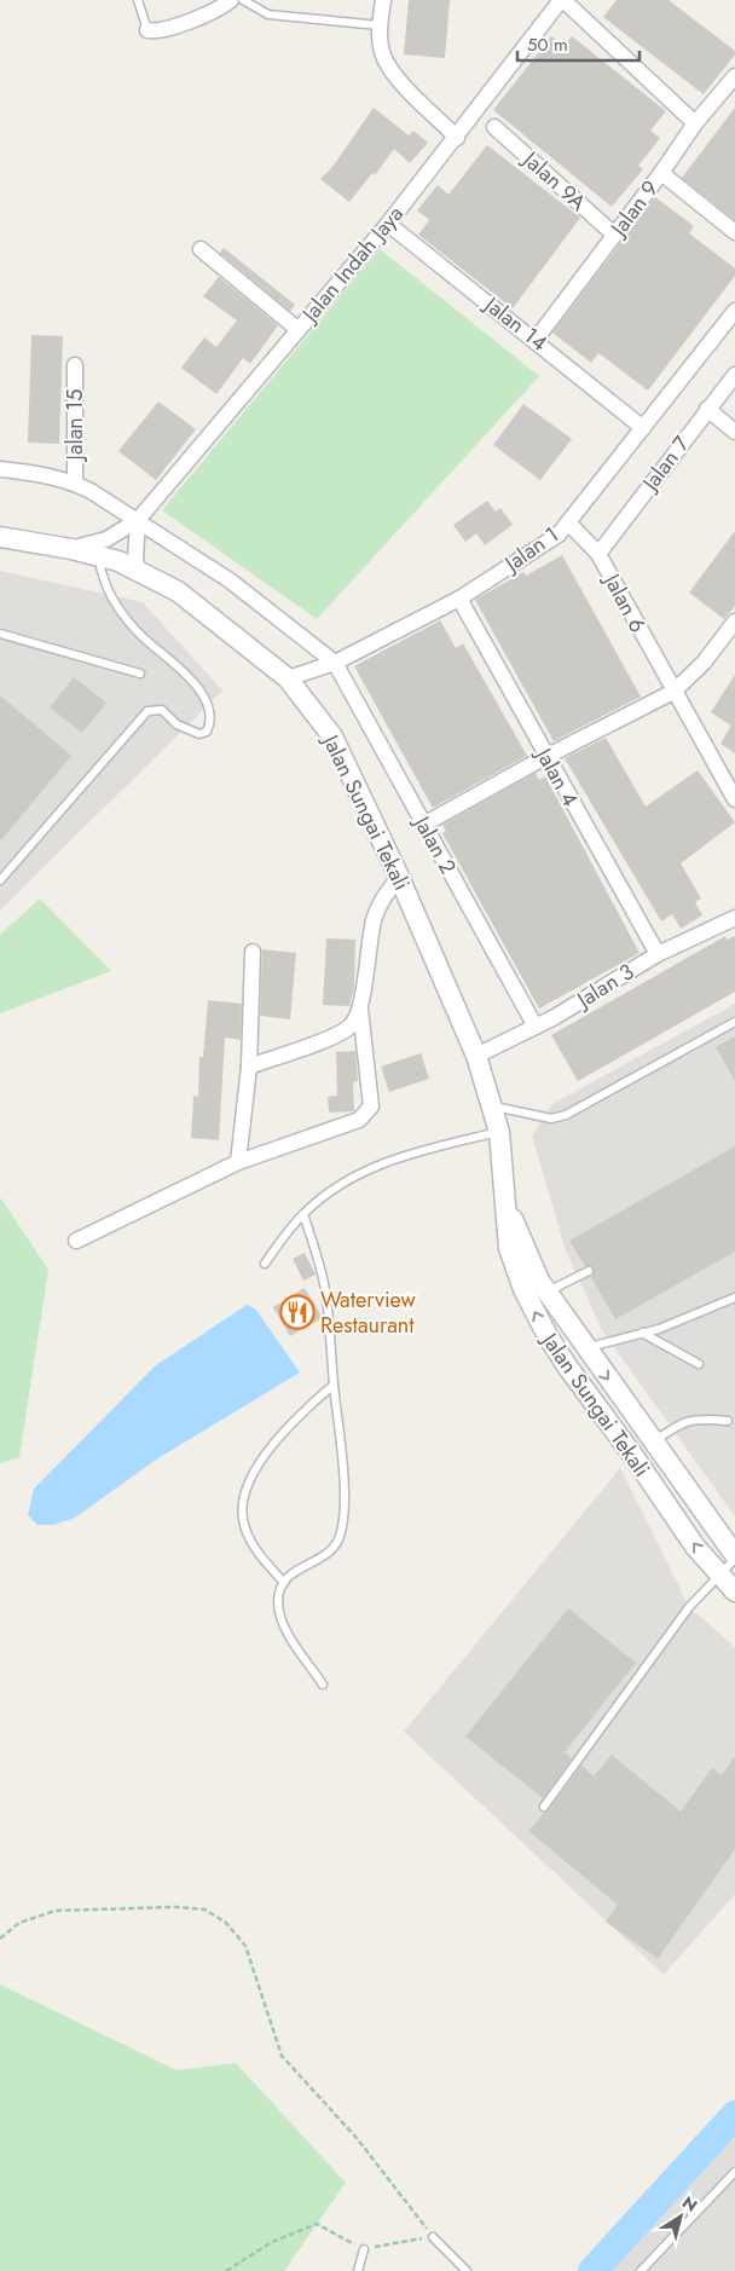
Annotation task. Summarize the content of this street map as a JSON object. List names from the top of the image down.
{
  "streets": {
    "street": [
      "Jalan 9A",
      "Jalan 9",
      "Jalan Indah Jaya",
      "Jalan 14",
      "Jalan 15",
      "Jalan 7",
      "Jalan 1",
      "Jalan 6",
      "Jalan 4",
      "Jalan Sungai Tekali",
      "Jalan 2",
      "Jalan 3"
    ]
  },
  "crossings": [
    ["Jalan 9A", "Jalan 9"],
    ["Jalan 9", "Jalan 14"],
    ["Jalan Indah Jaya", "Jalan 14"],
    ["Jalan Indah Jaya", "Jalan Sungai Tekali"],
    ["Jalan 14", "Jalan 1"],
    ["Jalan 7", "Jalan 6"],
    ["Jalan 1", "Jalan 6"],
    ["Jalan 1", "Jalan 4"],
    ["Jalan 1", "Jalan Sungai Tekali"],
    ["Jalan 1", "Jalan 2"],
    ["Jalan 4", "Jalan 3"],
    ["Jalan Sungai Tekali", "Jalan 3"],
    ["Jalan 2", "Jalan 3"]
  ],
  "places": {
    "restaurant": ["Waterview Restaurant"]
  },
  "scale_bar": "50 m",
  "north": "top right"
}
